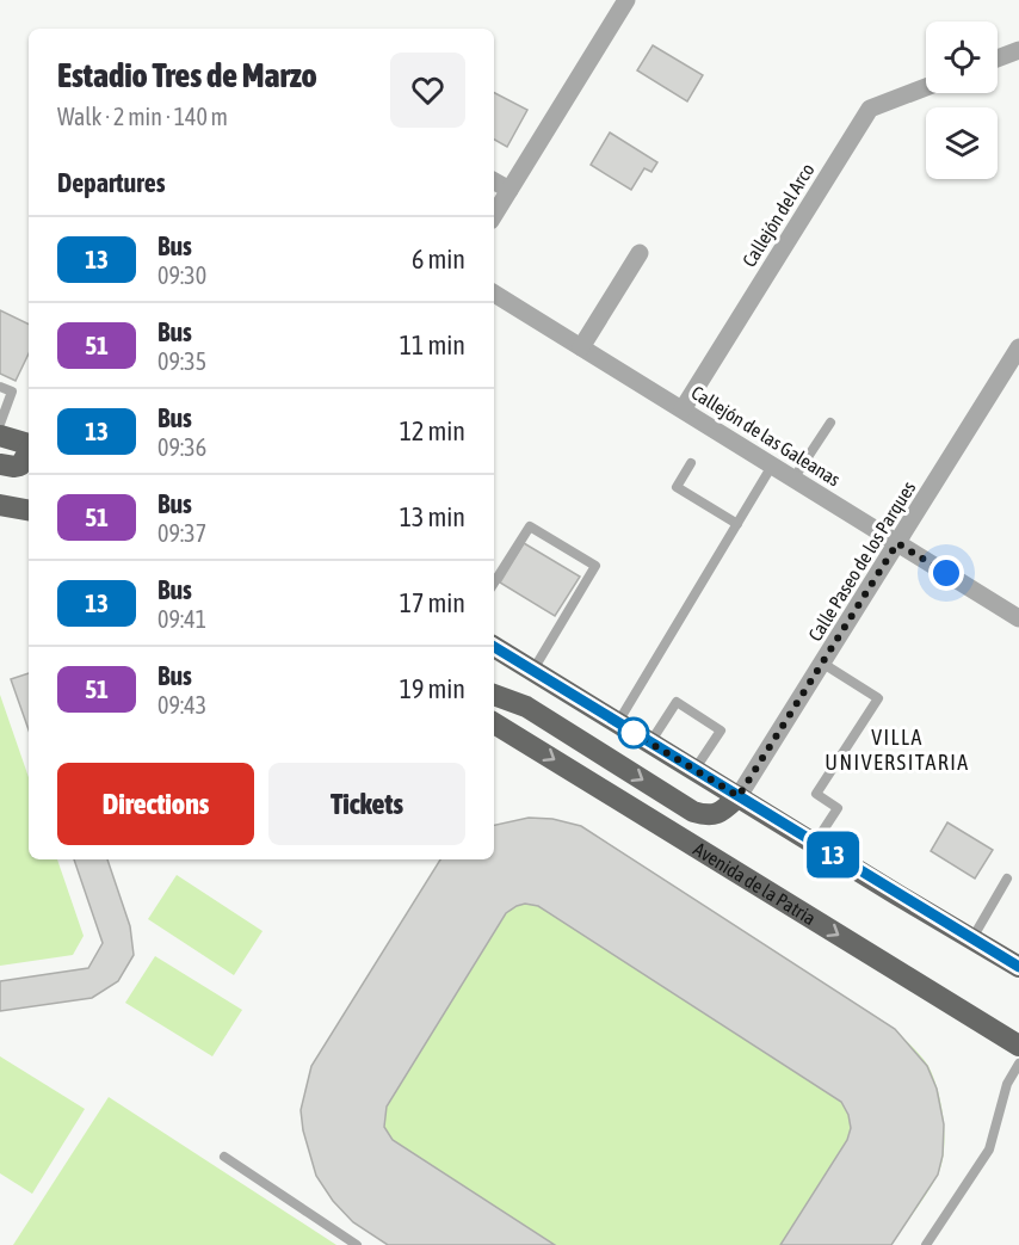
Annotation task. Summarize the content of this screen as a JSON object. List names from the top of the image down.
{
  "streets": {
    "main road": ["Avenida de la Patria"],
    "street": ["Callejón del Arco", "Callejón de las Galeanas", "Calle Paseo de los Parques"]
  },
  "crossings": [
    ["Callejón del Arco", "Callejón de las Galeanas"],
    ["Callejón de las Galeanas", "Calle Paseo de los Parques"]
  ],
  "districts": ["VILLA UNIVERSITARIA"],
  "lines": ["bus line 13"],
  "page": {
    "on_map": "13",
    "heading": [
      ["Estadio Tres de Marzo", "Walk · 2 min · 140 m"],
      "Departures"
    ],
    "list": [
      {
        "mark": "13",
        "name": "Bus",
        "note": "09:30",
        "value": "6 min"
      },
      {
        "mark": "51",
        "name": "Bus",
        "note": "09:35",
        "value": "11 min"
      },
      {
        "mark": "13",
        "name": "Bus",
        "note": "09:36",
        "value": "12 min"
      },
      {
        "mark": "51",
        "name": "Bus",
        "note": "09:37",
        "value": "13 min"
      },
      {
        "mark": "13",
        "name": "Bus",
        "note": "09:41",
        "value": "17 min"
      },
      {
        "mark": "51",
        "name": "Bus",
        "note": "09:43",
        "value": "19 min"
      }
    ],
    "buttons": ["Directions", "Tickets"]
  }
}
